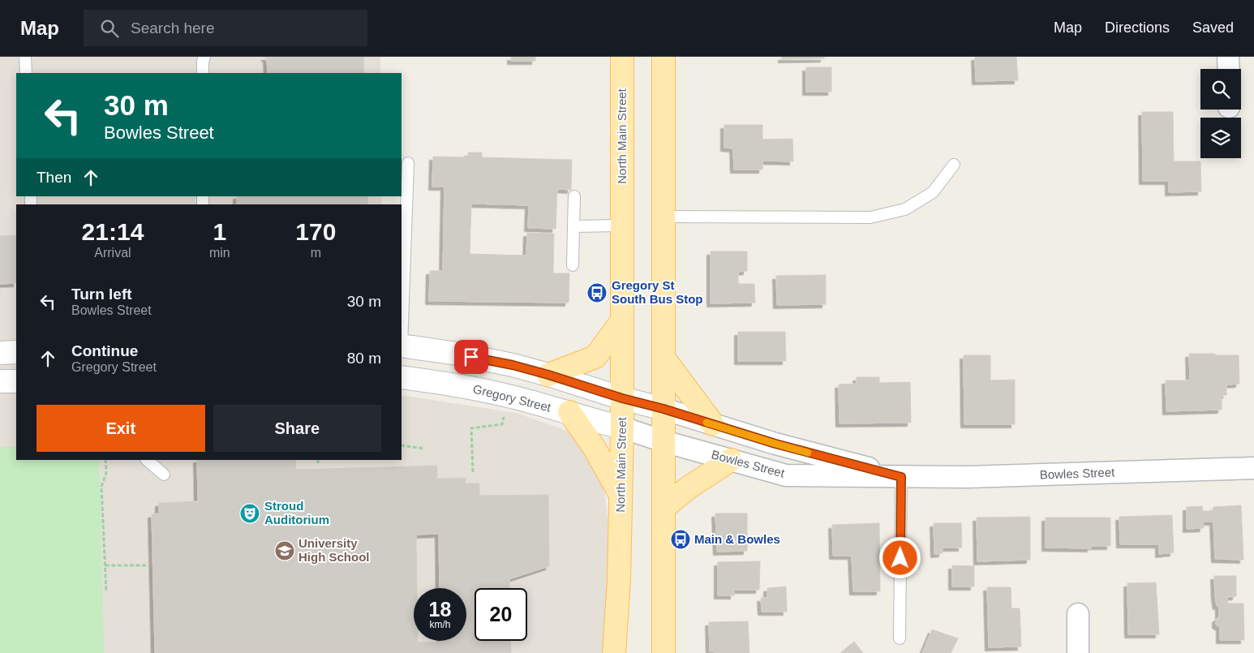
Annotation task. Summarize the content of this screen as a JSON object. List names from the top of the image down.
{
  "streets": {
    "main road": ["North Main Street", "Gregory Street"],
    "street": ["Bowles Street"]
  },
  "crossings": [
    ["North Main Street", "Gregory Street"],
    ["North Main Street", "Bowles Street"],
    ["Gregory Street", "Bowles Street"]
  ],
  "places": {
    "bus stop": ["Gregory St South Bus Stop", "Main & Bowles"],
    "theatre": ["Stroud Auditorium"],
    "school or university": ["University High School"]
  },
  "page": {
    "header": "Map",
    "search": "Search here",
    "nav": ["Map", "Directions", "Saved"],
    "turn": ["30 m", "Bowles Street"],
    "then": "Then",
    "eta": [
      "21:14",
      "Arrival",
      "1",
      "min",
      "170",
      "m"
    ],
    "list": [
      {
        "name": "Turn left",
        "note": "Bowles Street",
        "value": "30 m"
      },
      {
        "name": "Continue",
        "note": "Gregory Street",
        "value": "80 m"
      }
    ],
    "buttons": ["Exit", "Share"],
    "speed": "18 km/h",
    "limit": "20"
  }
}
